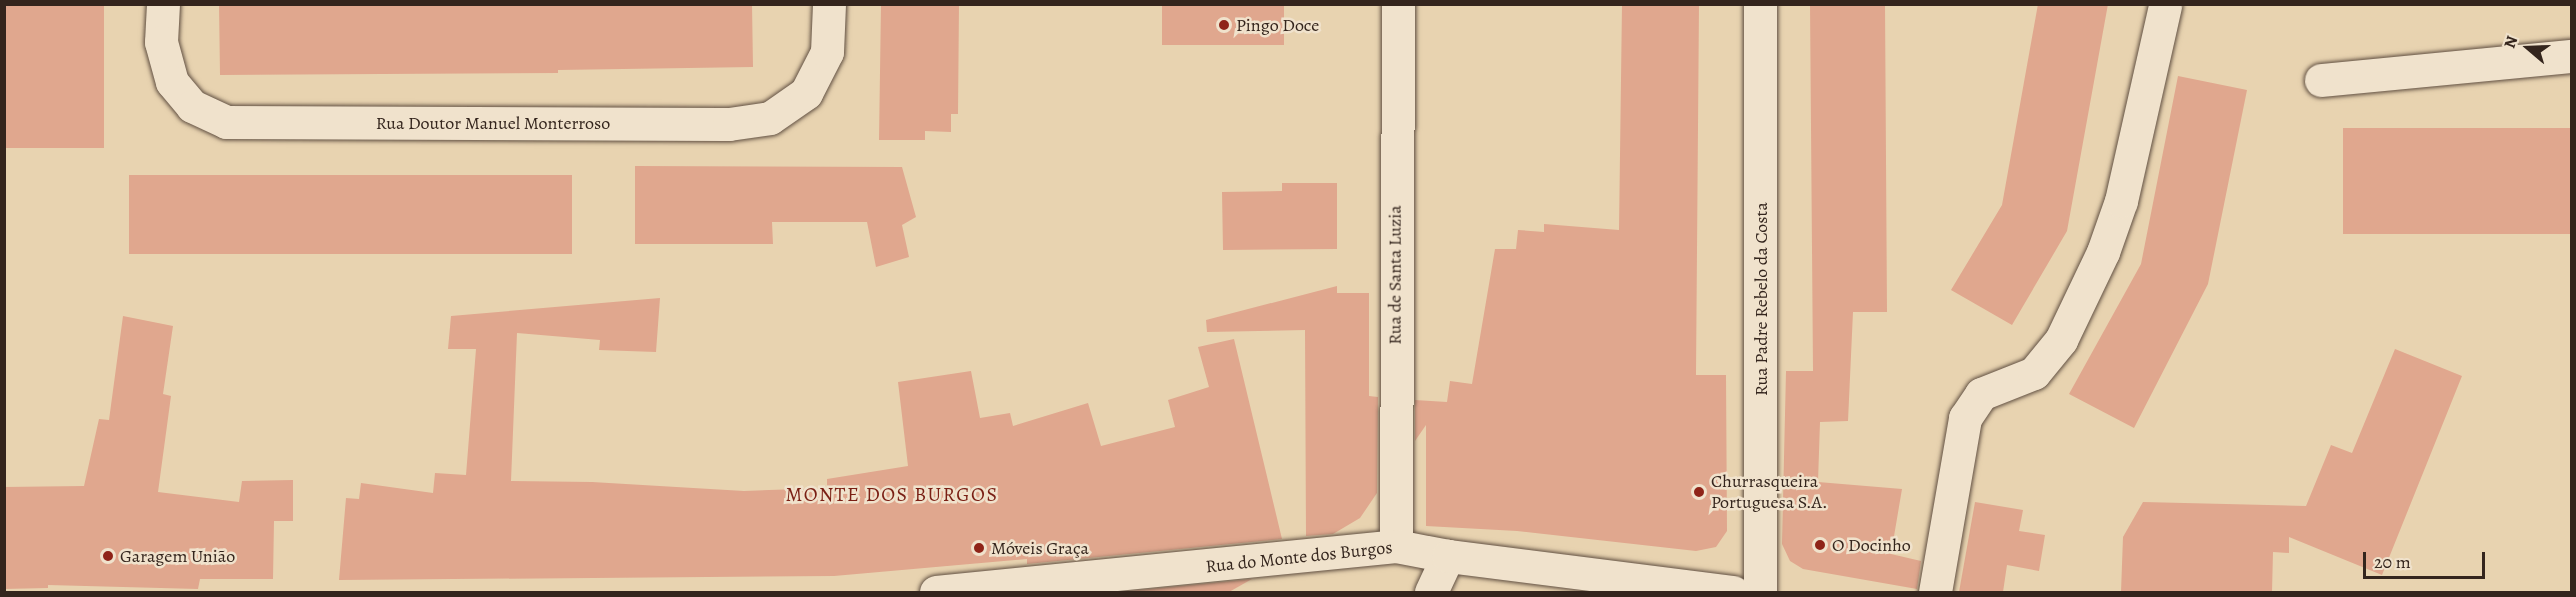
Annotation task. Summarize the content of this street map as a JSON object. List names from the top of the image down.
{
  "streets": {
    "street": [
      "Rua Doutor Manuel Monterroso",
      "Rua de Santa Luzia",
      "Rua Padre Rebelo da Costa",
      "Rua do Monte dos Burgos"
    ]
  },
  "crossings": [
    ["Rua de Santa Luzia", "Rua do Monte dos Burgos"]
  ],
  "districts": ["MONTE DOS BURGOS"],
  "places": [
    "Pingo Doce",
    "Churrasqueira Portuguesa S.A.",
    "O Docinho",
    "Móveis Graça",
    "Garagem União"
  ],
  "scale_bar": "20 m",
  "north": "left"
}
